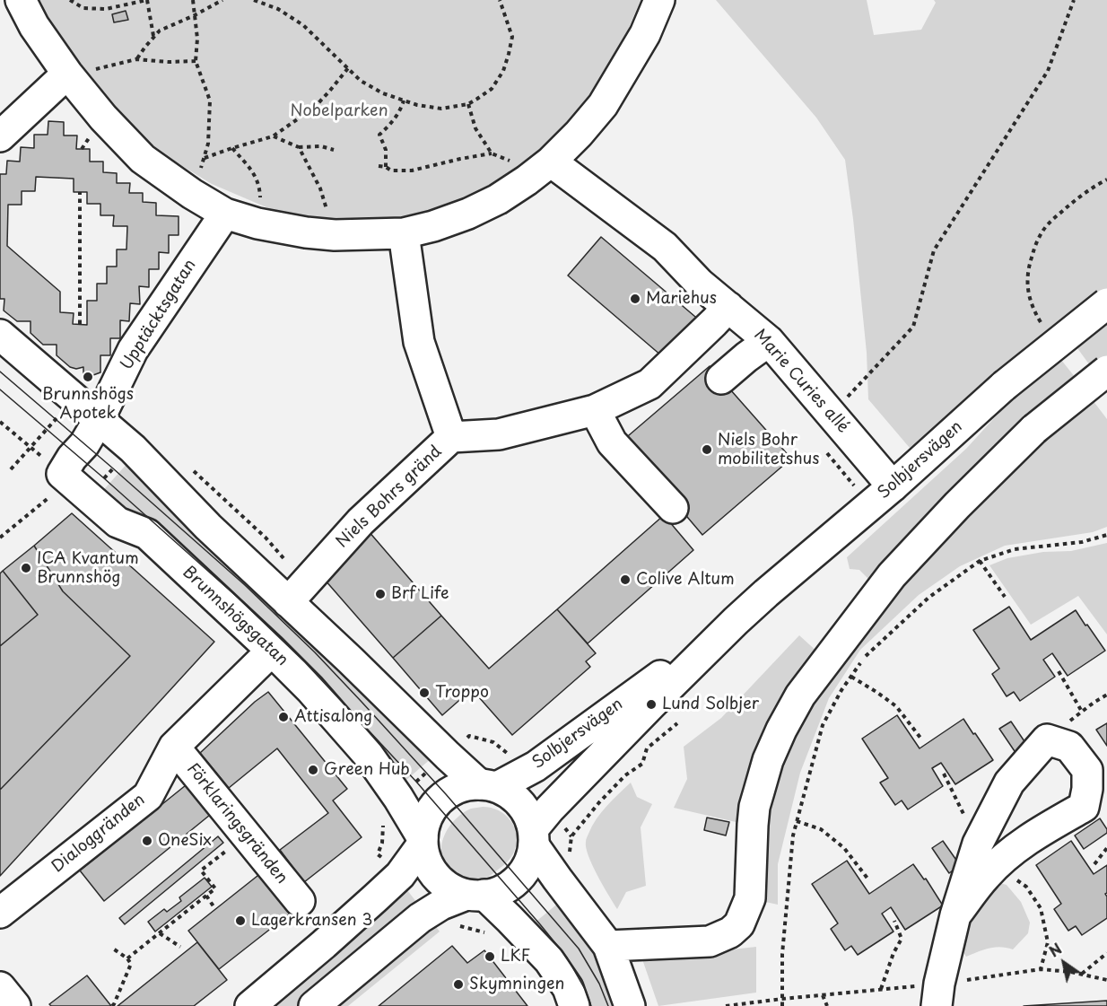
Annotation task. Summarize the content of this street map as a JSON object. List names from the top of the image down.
{
  "streets": {
    "street": [
      "Upptäcktsgatan",
      "Marie Curies allé",
      "Solbjersvägen",
      "Niels Bohrs gränd",
      "Brunnshögsgatan",
      "Förklaringsgränden",
      "Dialoggränden"
    ]
  },
  "crossings": [
    ["Marie Curies allé", "Solbjersvägen"],
    ["Marie Curies allé", "Niels Bohrs gränd"],
    ["Solbjersvägen", "Brunnshögsgatan"],
    ["Brunnshögsgatan", "Dialoggränden"],
    ["Förklaringsgränden", "Dialoggränden"]
  ],
  "parks": ["Nobelparken"],
  "places": [
    "Mariehus",
    "Brunnshögs Apotek",
    "Niels Bohr mobilitetshus",
    "ICA Kvantum Brunnshög",
    "Colive Altum",
    "Brf Life",
    "Troppo",
    "Lund Solbjer",
    "Attisalong",
    "Green Hub",
    "OneSix",
    "Lagerkransen 3",
    "LKF",
    "Skymningen"
  ],
  "north": "top left"
}
